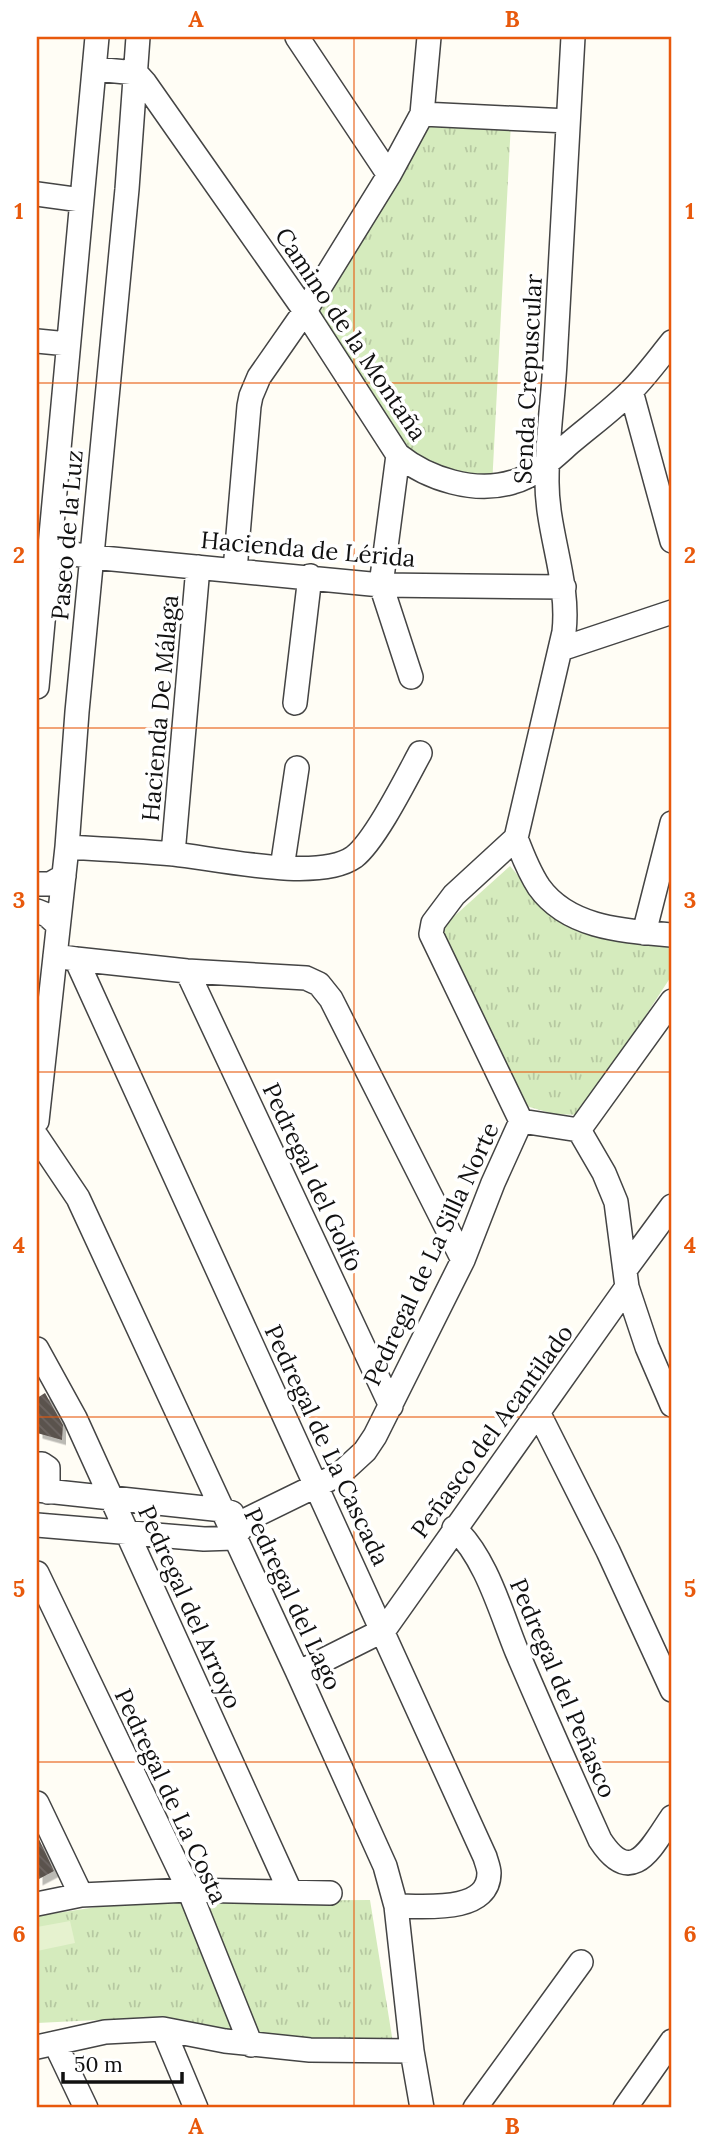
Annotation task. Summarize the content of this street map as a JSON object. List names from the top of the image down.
{
  "streets": {
    "street": [
      "Camino de la Montaña",
      "Senda Crepuscular",
      "Paseo de la Luz",
      "Hacienda de Lérida",
      "Hacienda De Málaga",
      "Pedregal del Golfo",
      "Pedregal de La Silla Norte",
      "Peñasco del Acantilado",
      "Pedregal de La Cascada",
      "Pedregal del Lago",
      "Pedregal del Arroyo",
      "Pedregal del Peñasco",
      "Pedregal de La Costa"
    ]
  },
  "crossings": [
    ["Camino de la Montaña", "Senda Crepuscular"],
    ["Camino de la Montaña", "Paseo de la Luz"],
    ["Senda Crepuscular", "Hacienda de Lérida"],
    ["Paseo de la Luz", "Hacienda de Lérida"],
    ["Paseo de la Luz", "Pedregal de La Cascada"],
    ["Hacienda de Lérida", "Hacienda De Málaga"],
    ["Pedregal del Golfo", "Pedregal de La Silla Norte"],
    ["Pedregal de La Silla Norte", "Pedregal de La Cascada"],
    ["Pedregal de La Silla Norte", "Pedregal del Lago"],
    ["Peñasco del Acantilado", "Pedregal de La Cascada"],
    ["Peñasco del Acantilado", "Pedregal del Lago"],
    ["Peñasco del Acantilado", "Pedregal del Peñasco"],
    ["Pedregal de La Cascada", "Pedregal del Lago"]
  ],
  "scale_bar": "50 m",
  "grid": {
    "columns": ["A", "B"],
    "rows": [
      "1",
      "2",
      "3",
      "4",
      "5",
      "6"
    ]
  }
}
